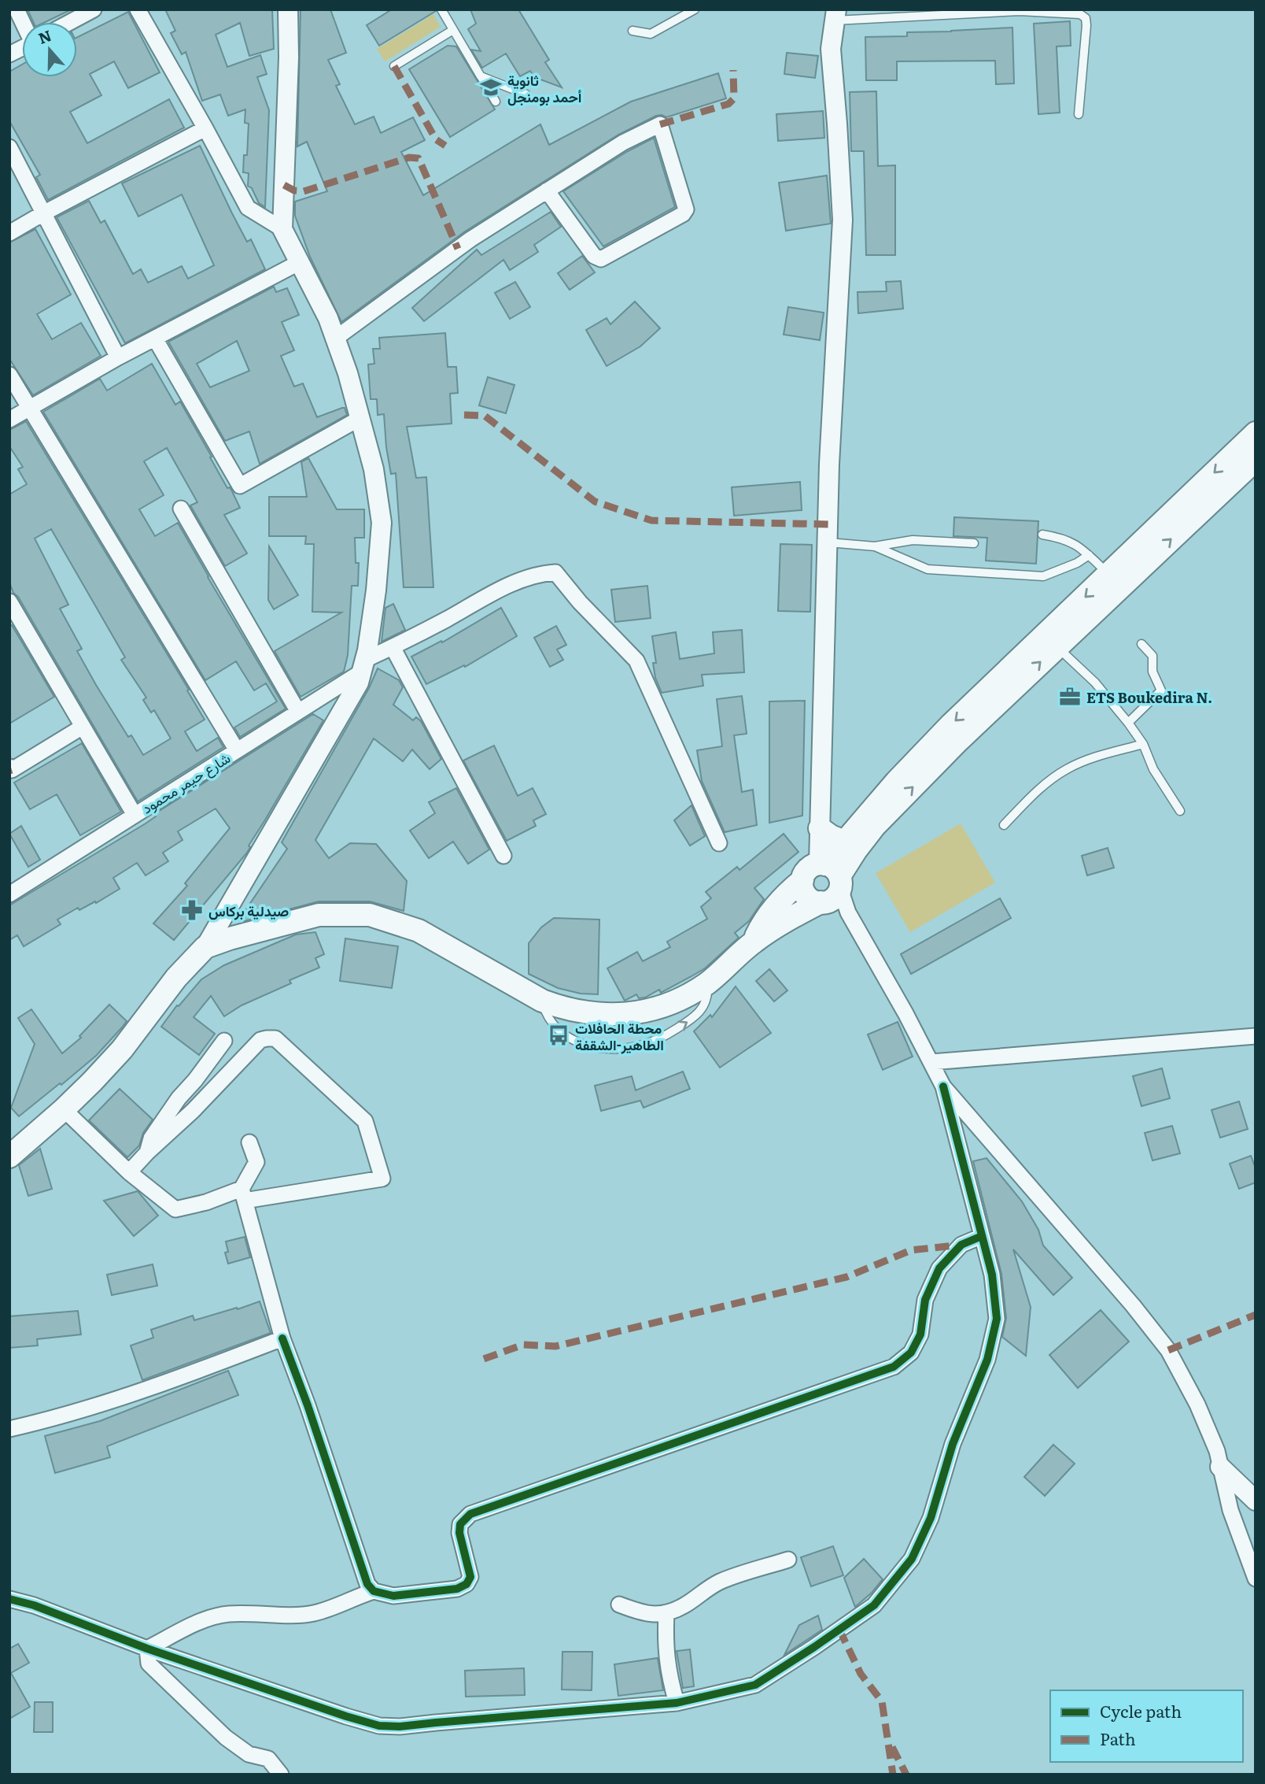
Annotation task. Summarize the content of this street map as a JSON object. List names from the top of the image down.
{
  "streets": {
    "street": ["شارع حيمر محمود"]
  },
  "places": {
    "school or university": ["ثانوية أحمد بومنجل"],
    "office": ["ETS Boukedira N."],
    "pharmacy": ["صيدلية بركاس"],
    "bus stop": ["محطة الحافلات الطاهير-الشقفة"]
  },
  "legend": ["Cycle path", "Path"],
  "north": "top"
}
